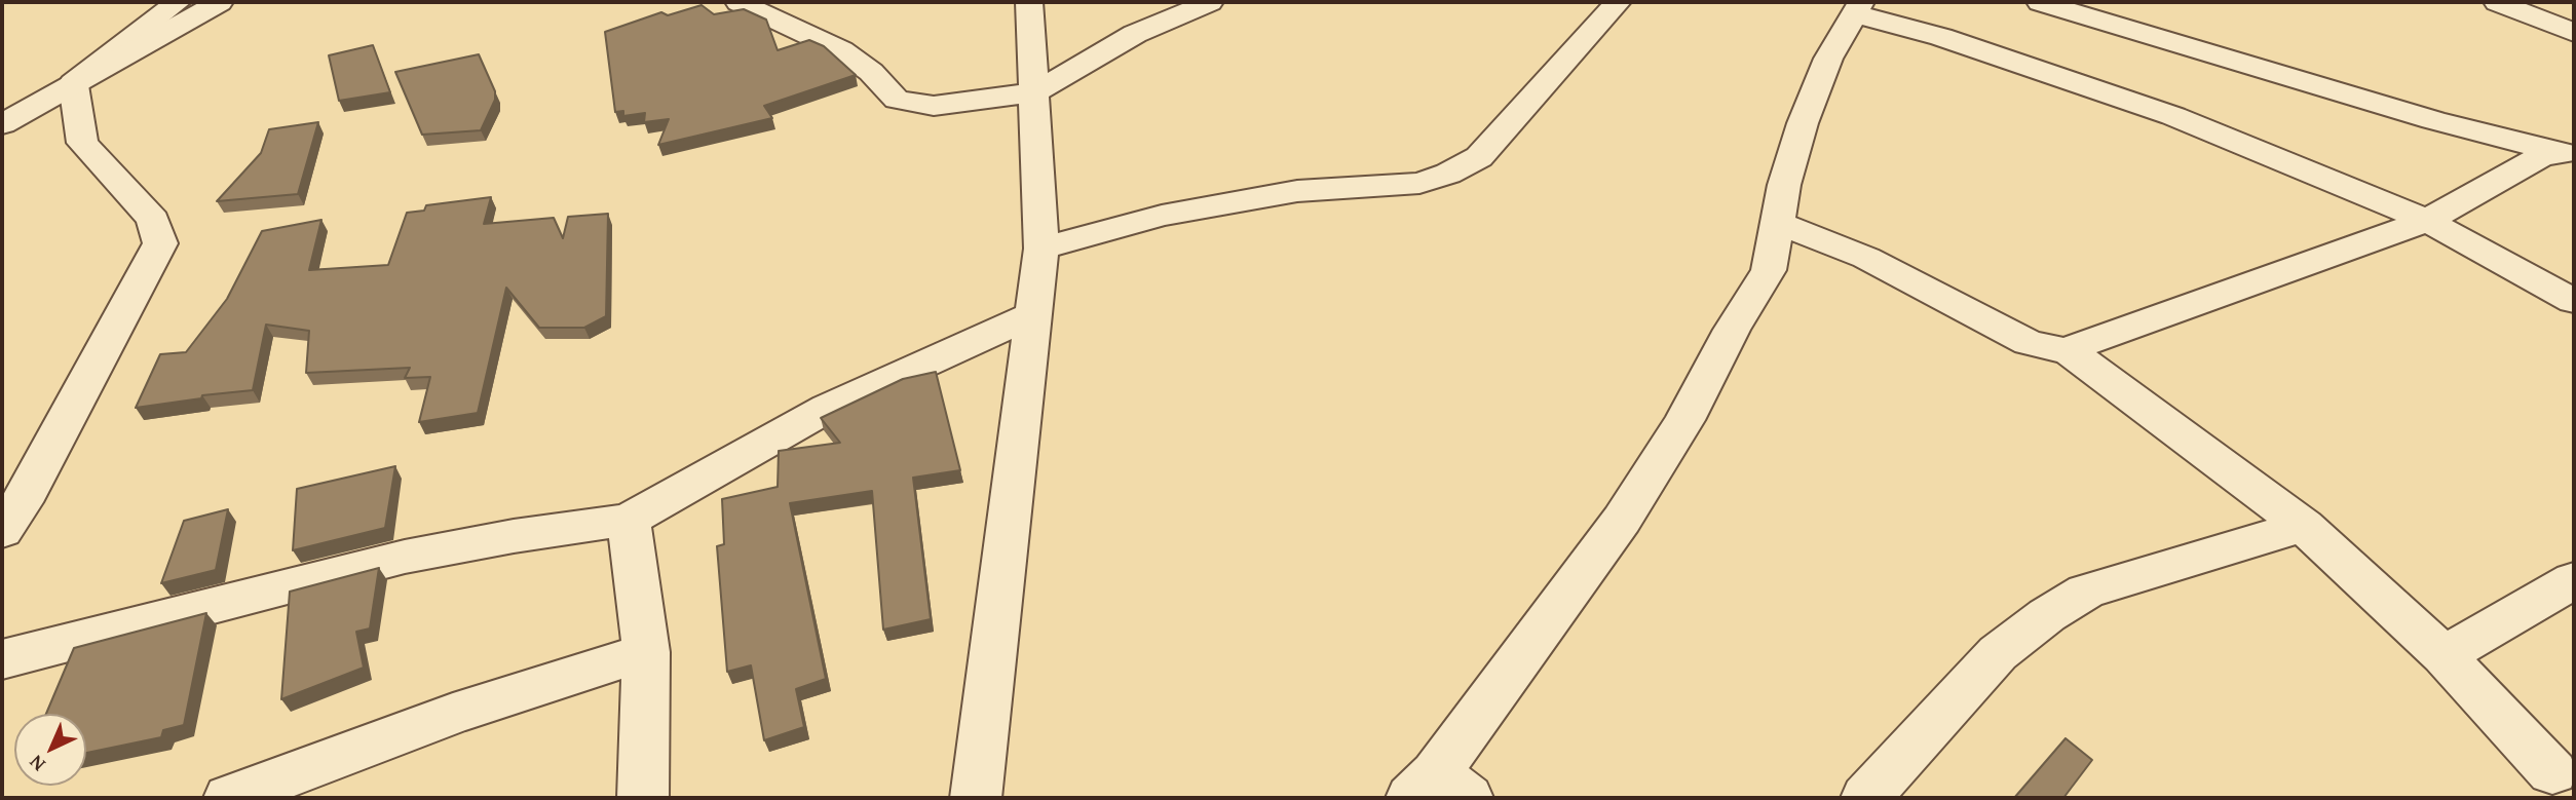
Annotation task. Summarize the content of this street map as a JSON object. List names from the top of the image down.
{
  "north": "bottom left"
}
